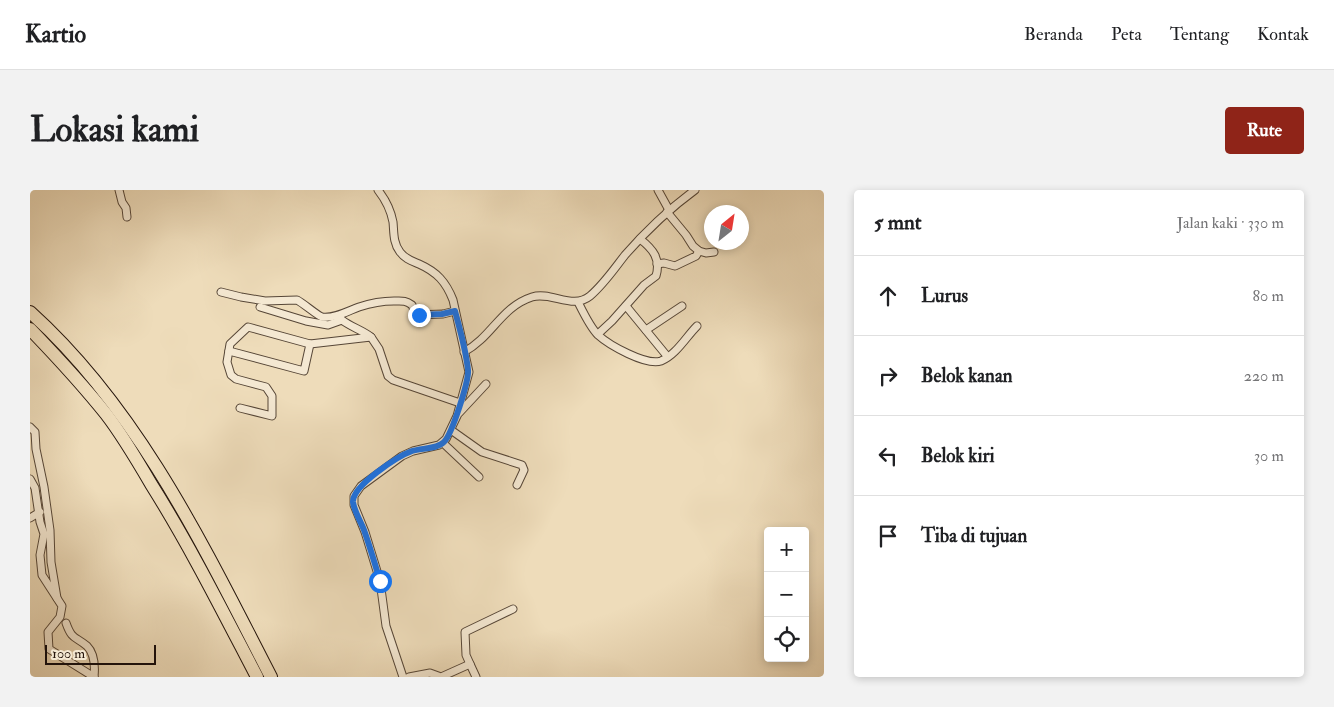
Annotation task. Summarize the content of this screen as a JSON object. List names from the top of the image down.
{
  "scale_bar": "100 m",
  "north": "top right",
  "page": {
    "header": "Kartio",
    "nav": [
      "Beranda",
      "Peta",
      "Tentang",
      "Kontak"
    ],
    "buttons": "Rute",
    "title": "Lokasi kami",
    "heading": ["5 mnt", "Jalan kaki · 330 m"],
    "list": [
      ["Lurus", "80 m"],
      ["Belok kanan", "220 m"],
      ["Belok kiri", "30 m"],
      "Tiba di tujuan"
    ],
    "map_buttons": ["+", "−"],
    "scale": "100 m"
  }
}
